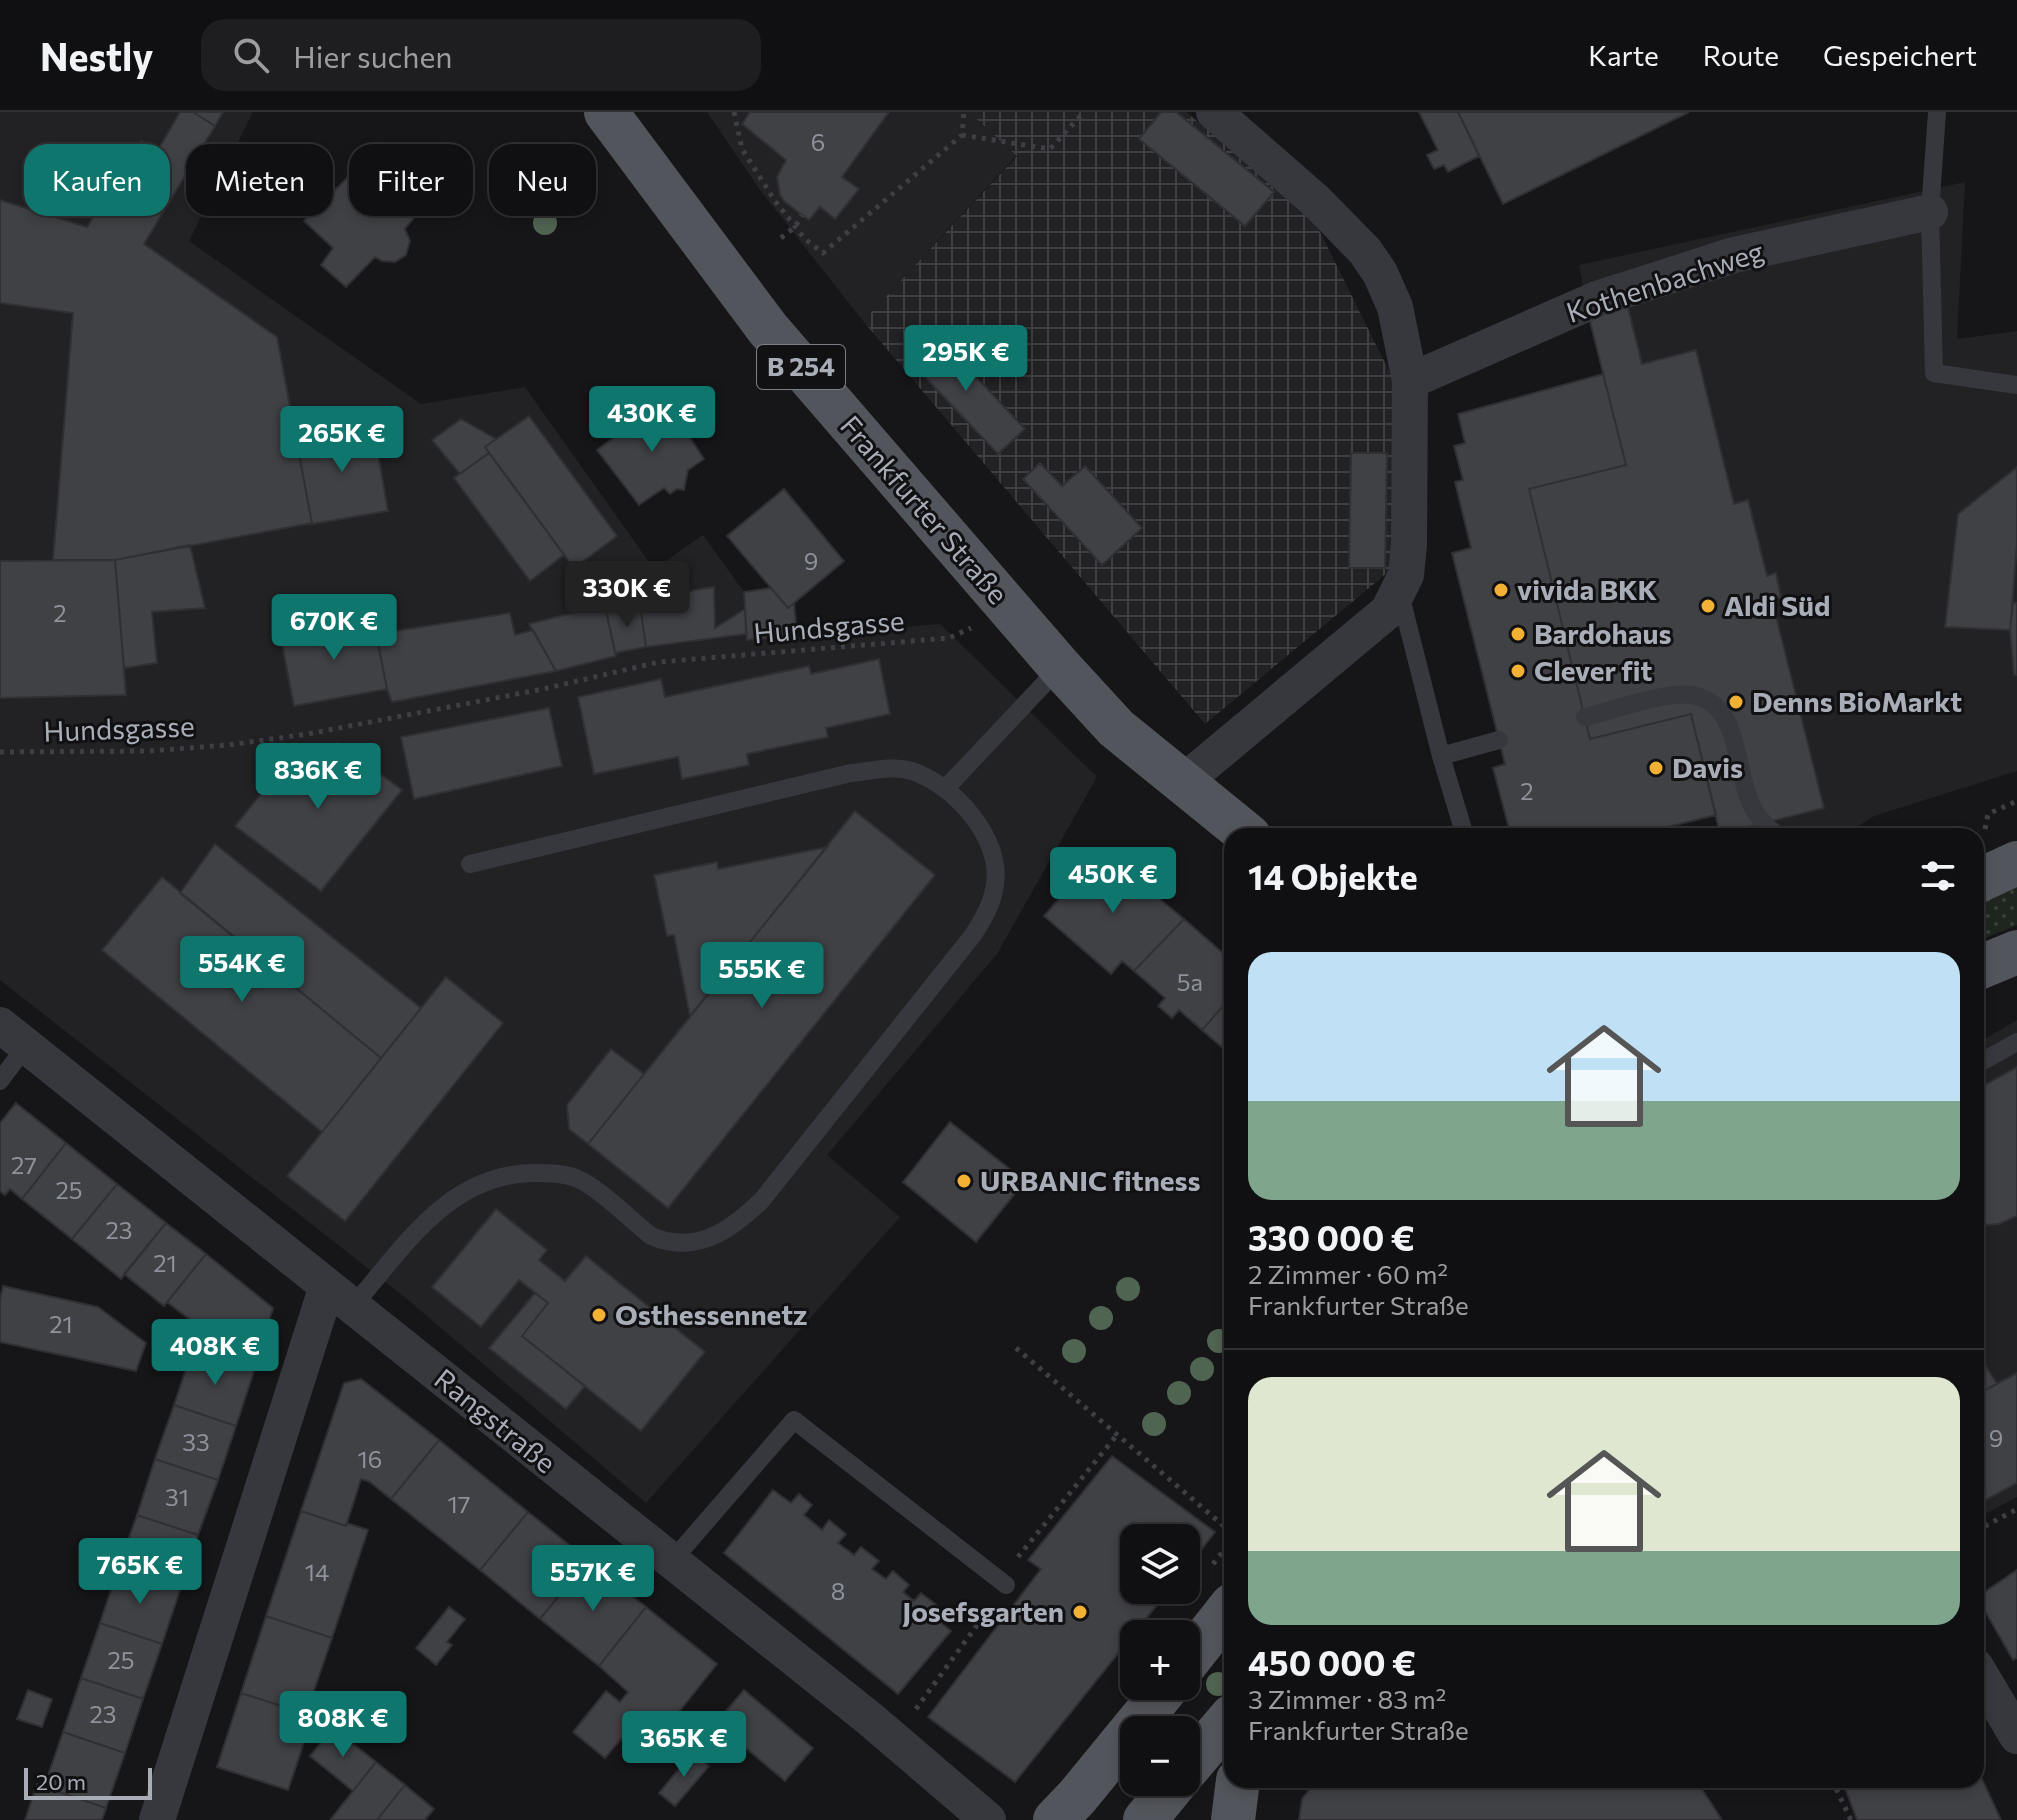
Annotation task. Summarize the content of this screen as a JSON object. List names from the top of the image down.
{
  "streets": {
    "main road": ["B 254", "Frankfurter Straße"],
    "street": ["Kothenbachweg", "Rangstraße"],
    "path": ["Hundsgasse"]
  },
  "places": [
    "vivida BKK",
    "Aldi Süd",
    "Bardohaus",
    "Clever fit",
    "Denns BioMarkt",
    "Davis",
    "URBANIC fitness",
    "Osthessennetz",
    "Josefsgarten"
  ],
  "house_numbers": [
    "6",
    "9",
    "2",
    "2",
    "5a",
    "27",
    "25",
    "23",
    "21",
    "21",
    "9",
    "33",
    "16",
    "31",
    "17",
    "14",
    "8",
    "25",
    "23"
  ],
  "scale_bar": "20 m",
  "page": {
    "header": "Nestly",
    "search": "Hier suchen",
    "nav": ["Karte", "Route", "Gespeichert"],
    "chip": [
      "Kaufen",
      "Mieten",
      "Filter",
      "Neu"
    ],
    "price": [
      "295K €",
      "430K €",
      "265K €",
      "330K €",
      "670K €",
      "836K €",
      "450K €",
      "554K €",
      "555K €",
      "408K €",
      "765K €",
      "557K €",
      "808K €",
      "365K €"
    ],
    "heading": "14 Objekte",
    "list": [
      {
        "name": "330 000 €",
        "note": "2 Zimmer · 60 m² · Frankfurter Straße"
      },
      {
        "name": "450 000 €",
        "note": "3 Zimmer · 83 m² · Frankfurter Straße"
      }
    ],
    "map_buttons": ["+", "−"],
    "scale": "20 m"
  }
}
